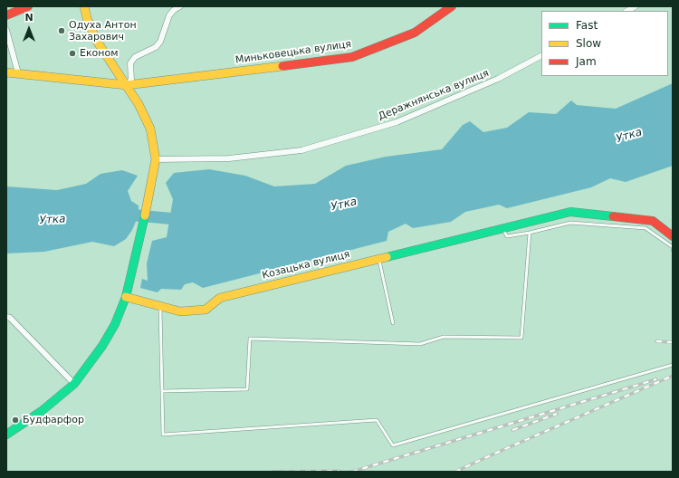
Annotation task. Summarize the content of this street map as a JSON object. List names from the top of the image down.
{
  "streets": {
    "street": ["Миньковецька вулиця", "Деражнянська вулиця", "Козацька вулиця"]
  },
  "water": ["Утка"],
  "places": ["Одуха Антон Захарович", "Економ", "Будфарфор"],
  "legend": ["Fast", "Slow", "Jam"],
  "north": "top"
}
